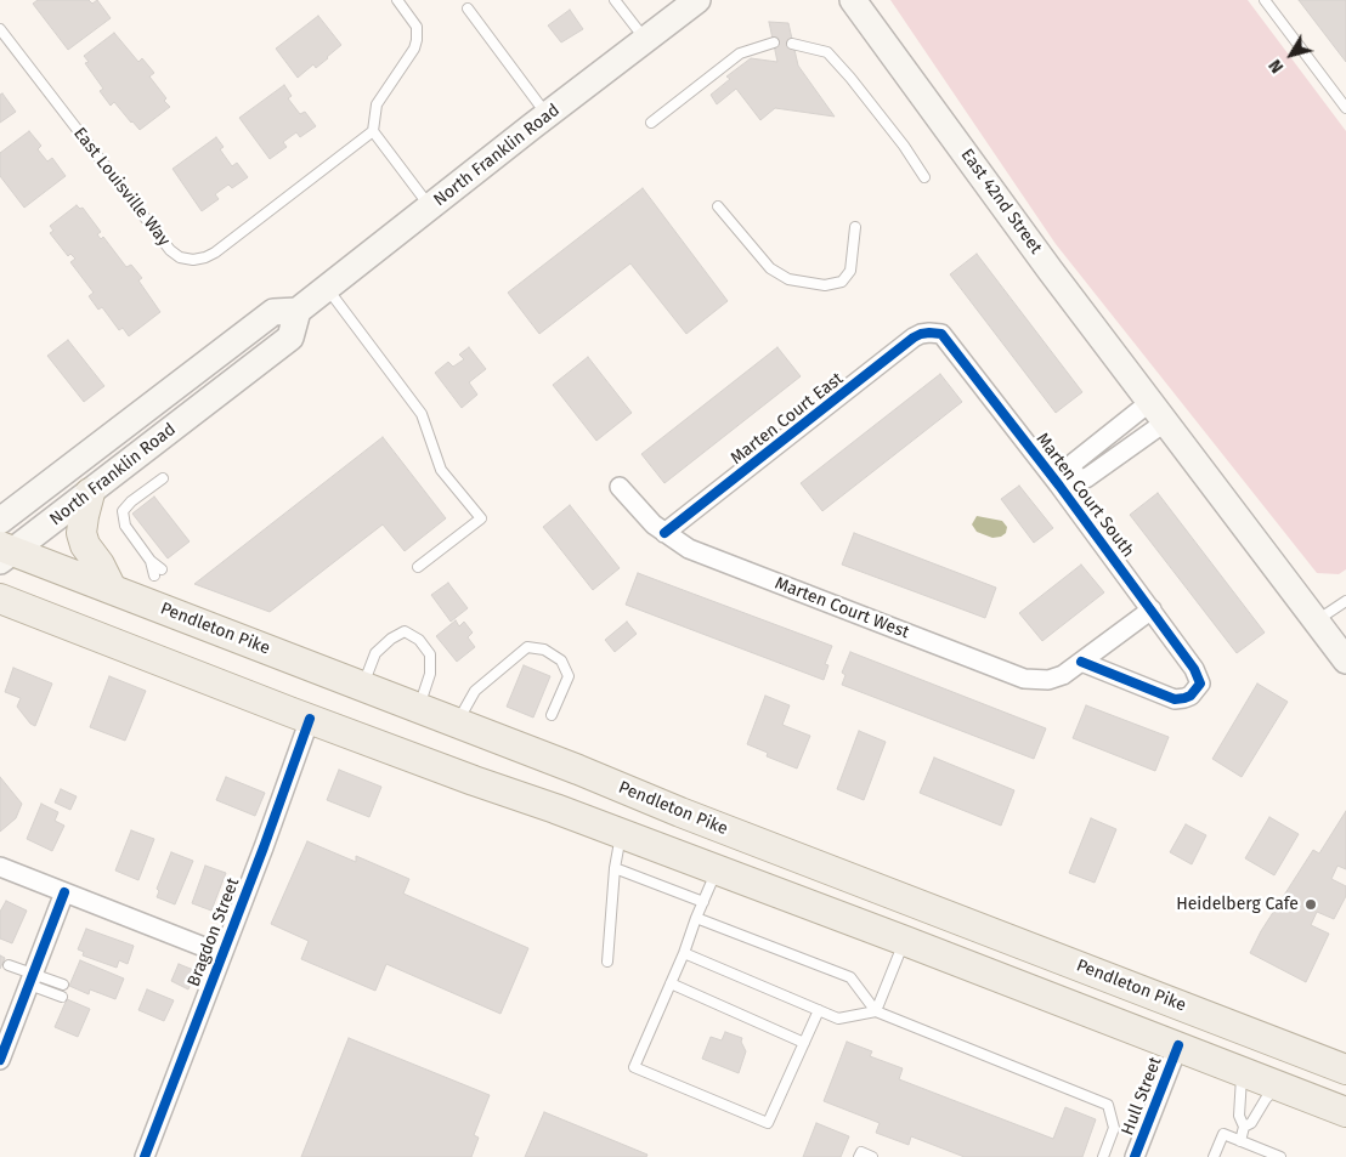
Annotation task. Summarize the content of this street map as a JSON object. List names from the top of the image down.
{
  "streets": {
    "main road": ["North Franklin Road", "East 42nd Street", "Pendleton Pike"],
    "street": [
      "Marten Court East",
      "Marten Court South",
      "Marten Court West",
      "Bragdon Street",
      "Hull Street"
    ],
    "lane": ["East Louisville Way"]
  },
  "crossings": [
    ["North Franklin Road", "Pendleton Pike"],
    ["Marten Court East", "Marten Court South"],
    ["Marten Court East", "Marten Court West"],
    ["Marten Court South", "Marten Court West"]
  ],
  "places": ["Heidelberg Cafe"],
  "north": "bottom left"
}
